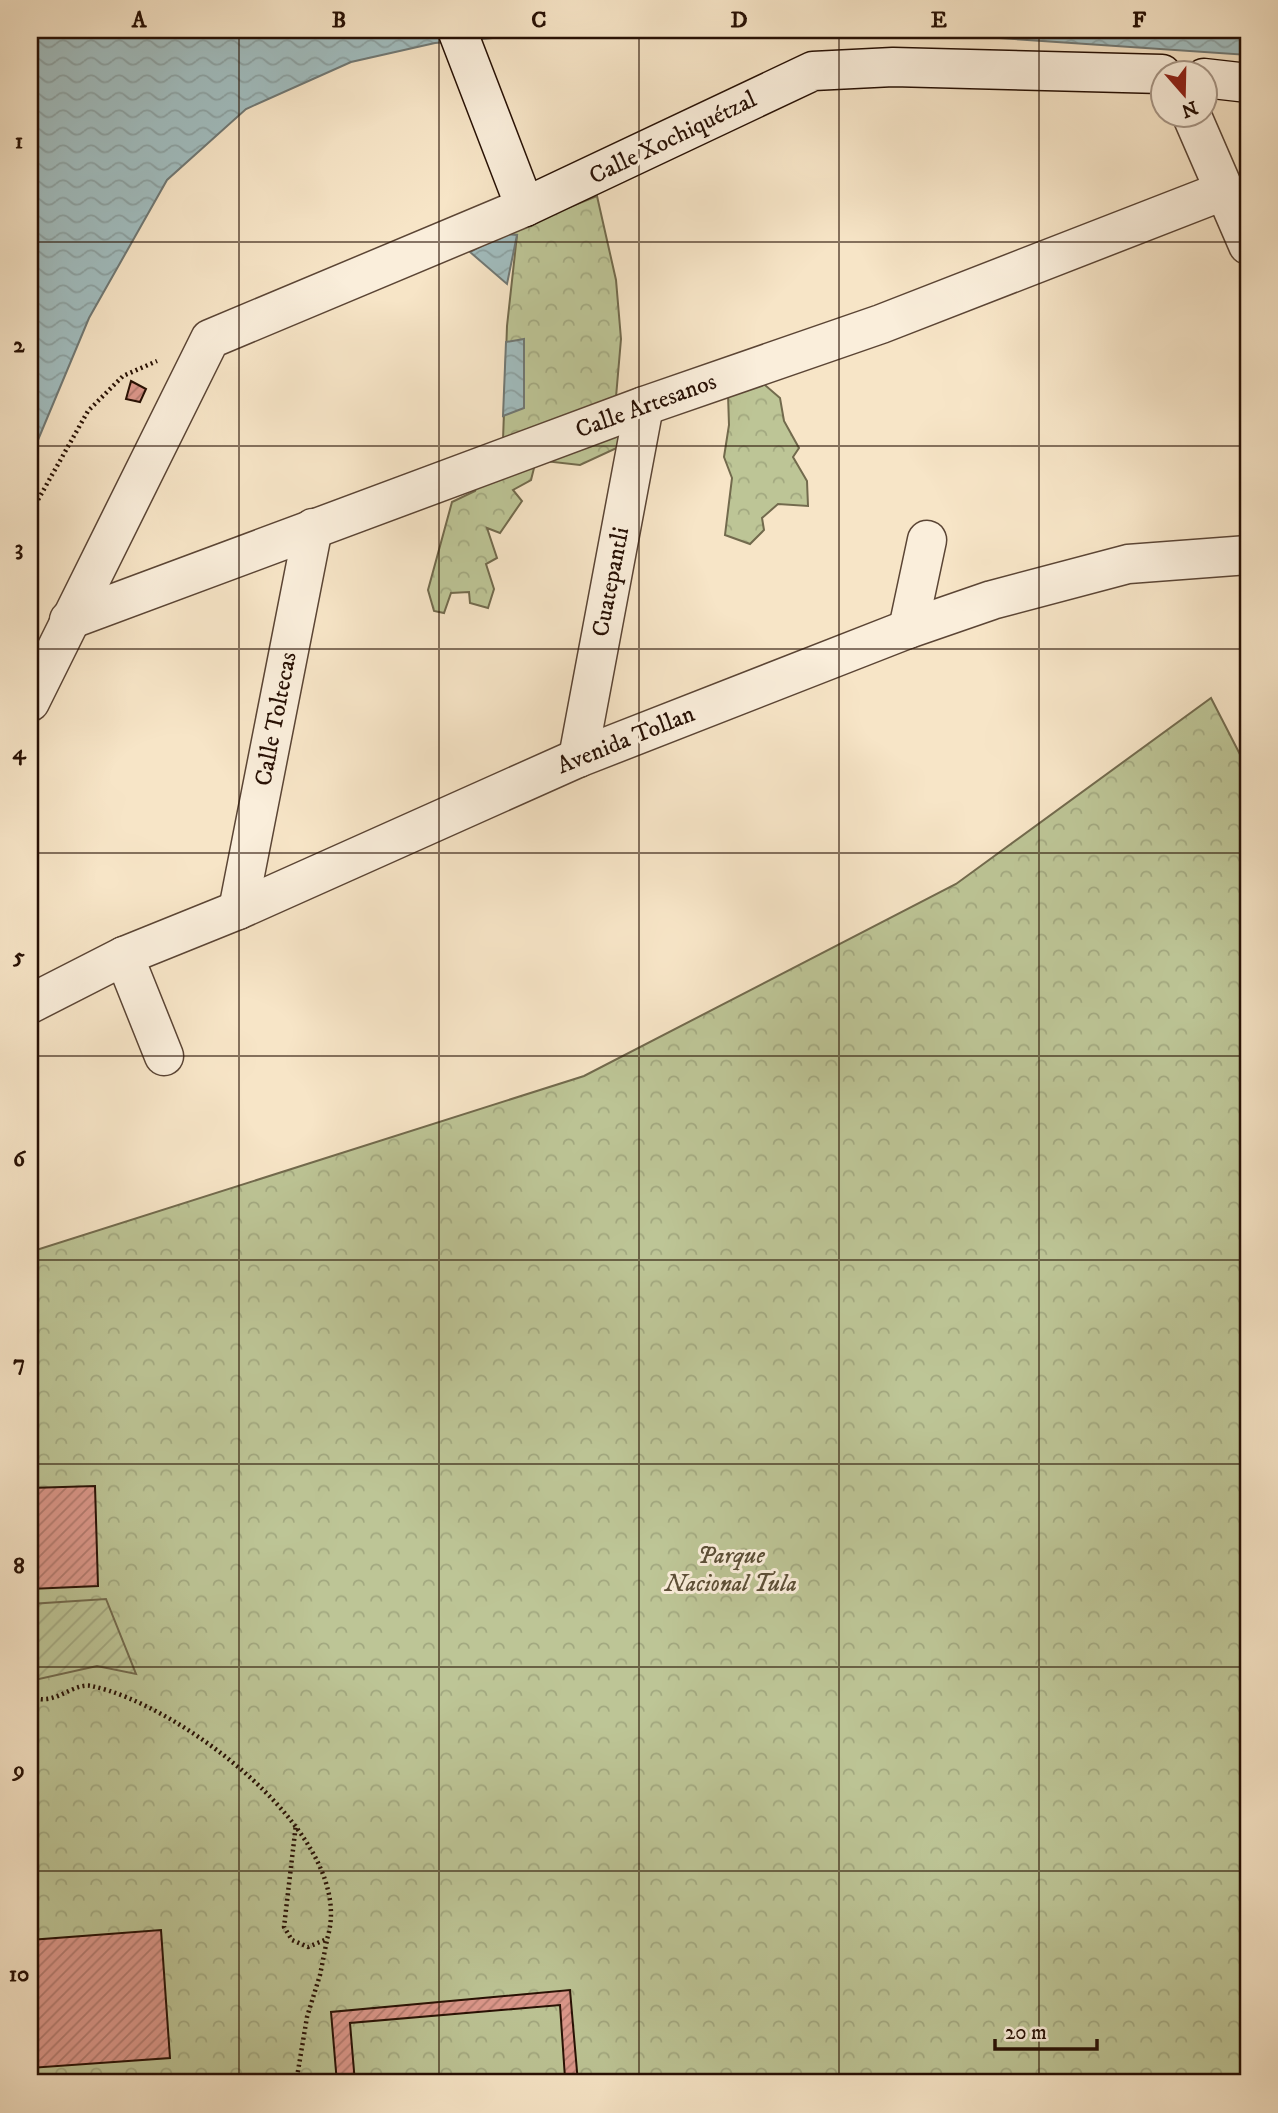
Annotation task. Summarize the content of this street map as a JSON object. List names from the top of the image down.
{
  "streets": {
    "street": [
      "Calle Xochiquétzal",
      "Calle Artesanos",
      "Cuatepantli",
      "Calle Toltecas",
      "Avenida Tollan"
    ]
  },
  "crossings": [
    ["Calle Xochiquétzal", "Calle Artesanos"],
    ["Calle Artesanos", "Cuatepantli"],
    ["Calle Artesanos", "Calle Toltecas"],
    ["Cuatepantli", "Avenida Tollan"],
    ["Calle Toltecas", "Avenida Tollan"]
  ],
  "parks": ["Parque Nacional Tula"],
  "scale_bar": "20 m",
  "north": "bottom",
  "grid": {
    "columns": [
      "A",
      "B",
      "C",
      "D",
      "E",
      "F"
    ],
    "rows": [
      "1",
      "2",
      "3",
      "4",
      "5",
      "6",
      "7",
      "8",
      "9",
      "10"
    ]
  }
}
